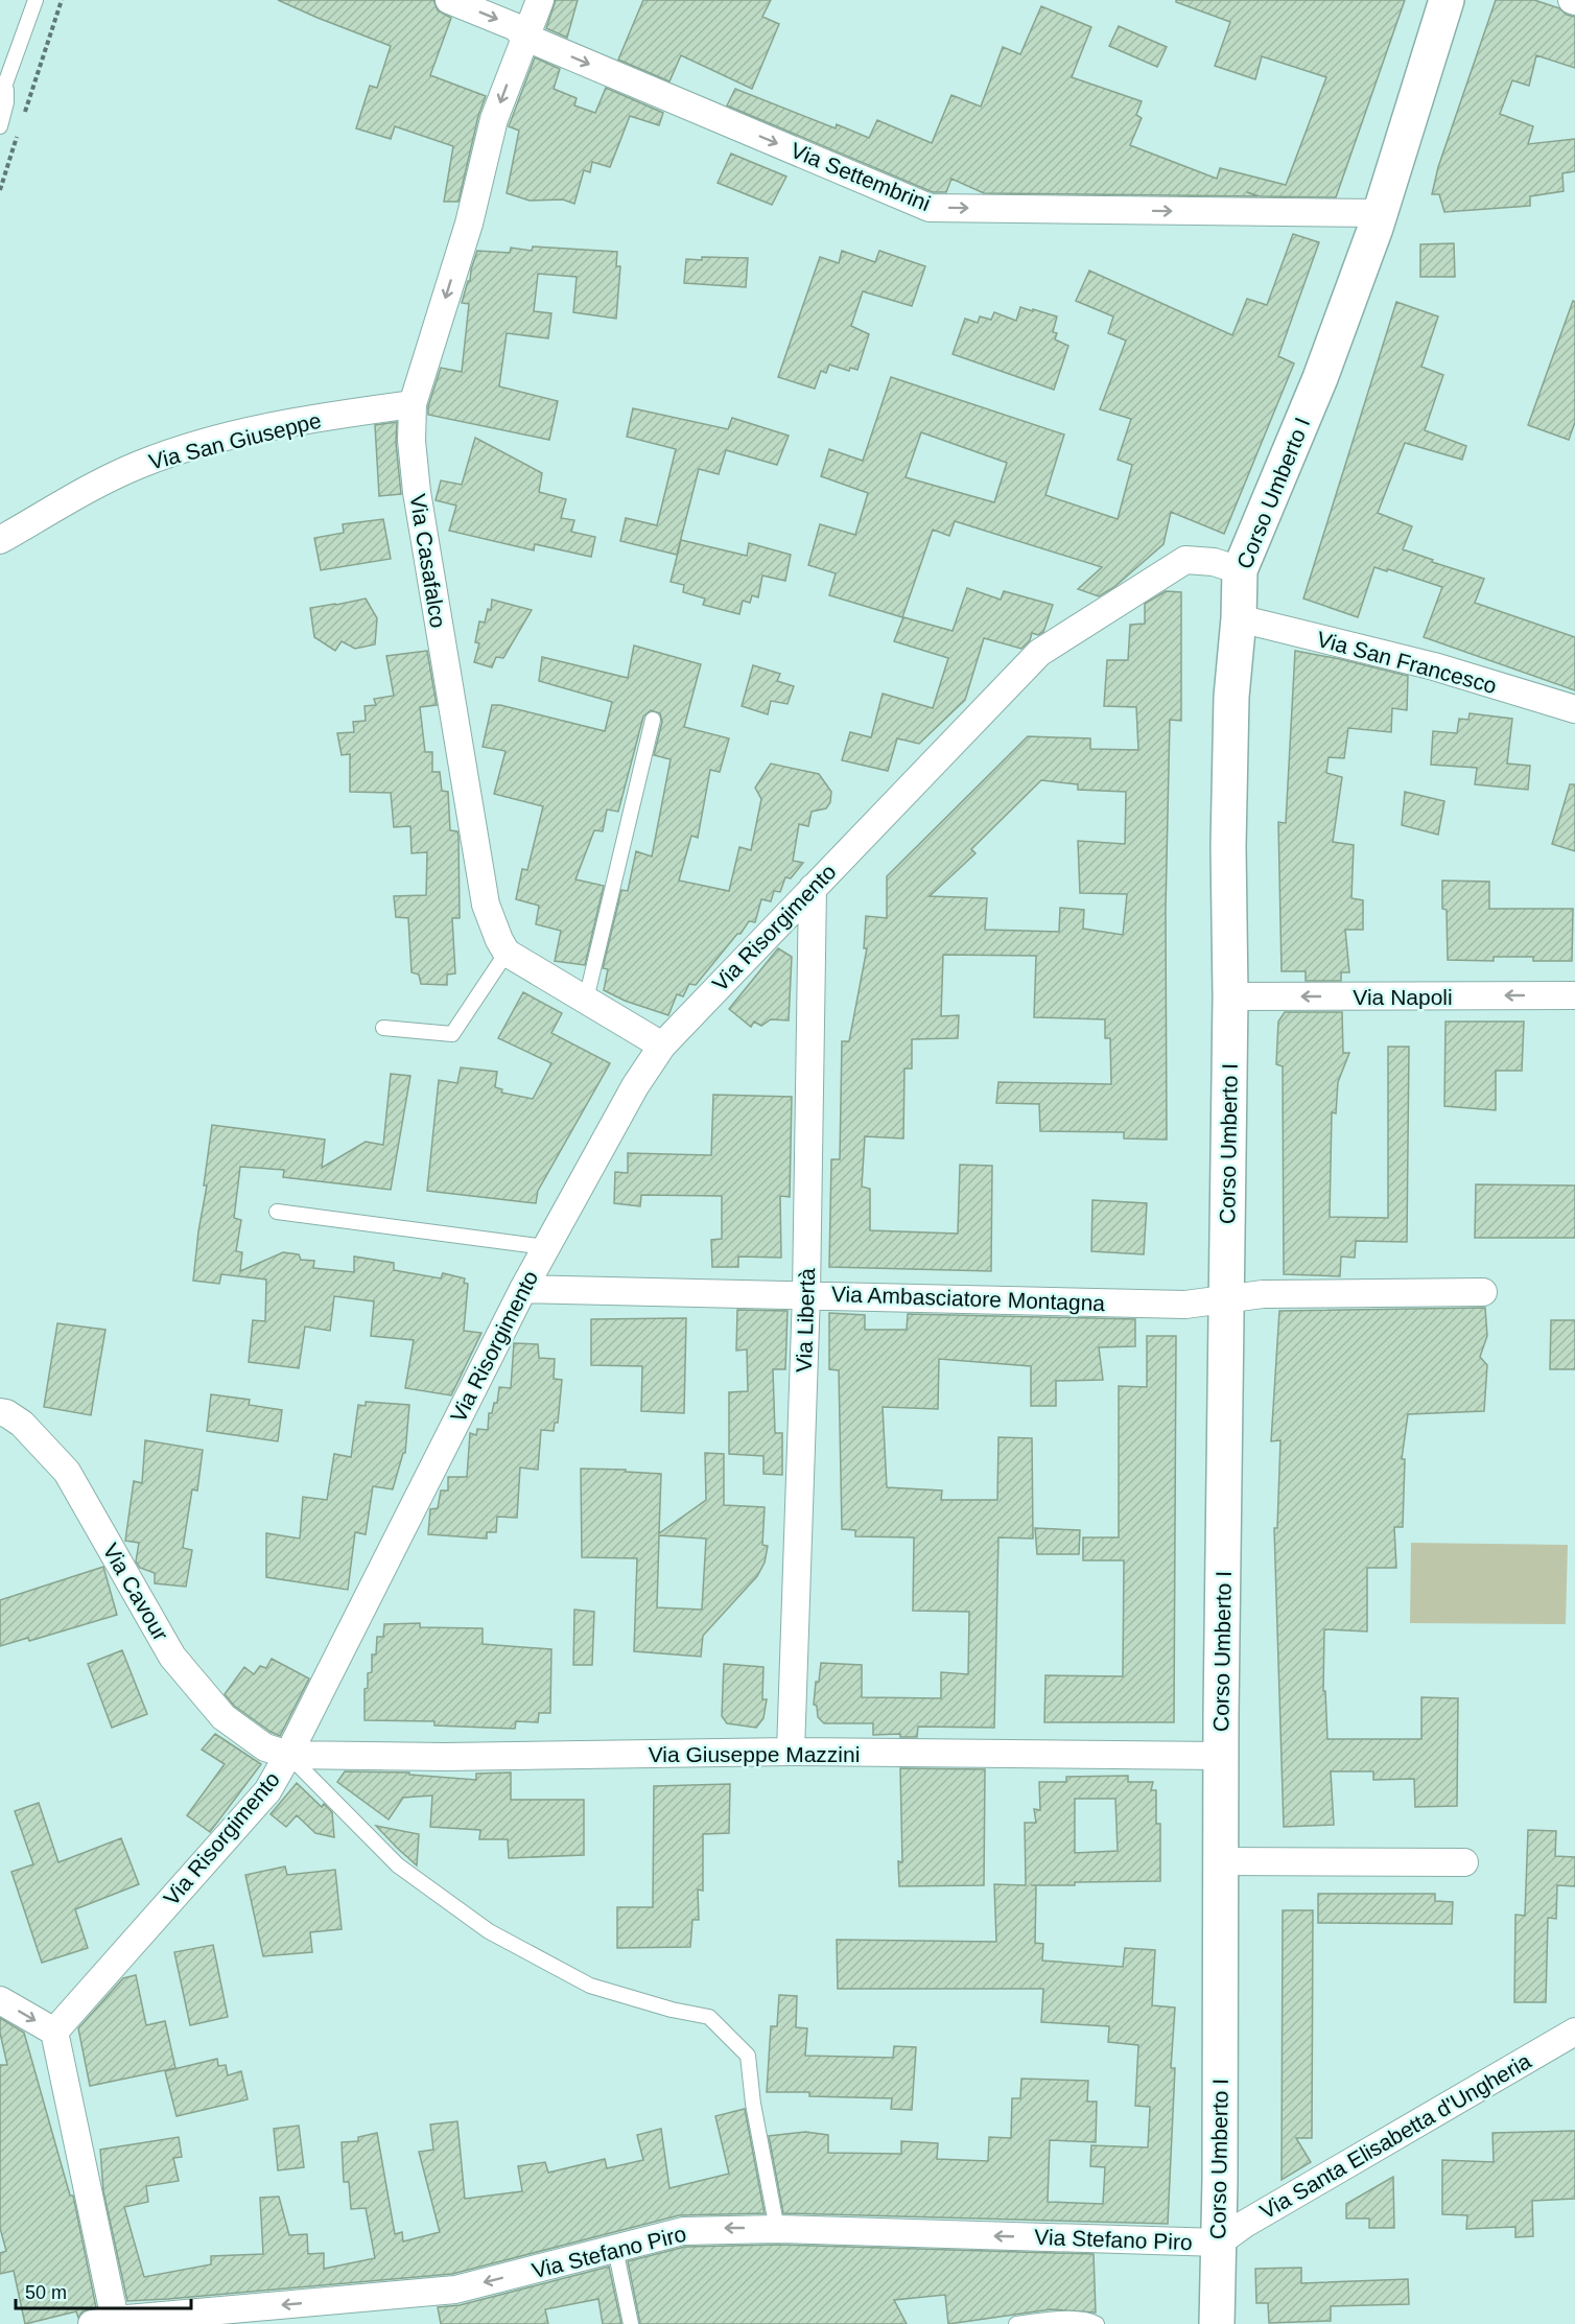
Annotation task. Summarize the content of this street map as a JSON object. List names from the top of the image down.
{
  "streets": {
    "street": [
      "Via Settembrini",
      "Via San Giuseppe",
      "Corso Umberto I",
      "Via Casafalco",
      "Via San Francesco",
      "Via Risorgimento",
      "Via Napoli",
      "Via Ambasciatore Montagna",
      "Via Libertà",
      "Via Cavour",
      "Via Giuseppe Mazzini",
      "Via Santa Elisabetta d'Ungheria",
      "Via Stefano Piro"
    ]
  },
  "crossings": [
    ["Via Settembrini", "Corso Umberto I"],
    ["Via Settembrini", "Via Casafalco"],
    ["Via San Giuseppe", "Via Casafalco"],
    ["Corso Umberto I", "Via San Francesco"],
    ["Corso Umberto I", "Via Risorgimento"],
    ["Corso Umberto I", "Via Napoli"],
    ["Corso Umberto I", "Via Ambasciatore Montagna"],
    ["Corso Umberto I", "Via Giuseppe Mazzini"],
    ["Corso Umberto I", "Via Santa Elisabetta d'Ungheria"],
    ["Corso Umberto I", "Via Stefano Piro"],
    ["Via Risorgimento", "Via Ambasciatore Montagna"],
    ["Via Risorgimento", "Via Libertà"],
    ["Via Risorgimento", "Via Cavour"],
    ["Via Risorgimento", "Via Giuseppe Mazzini"],
    ["Via Ambasciatore Montagna", "Via Libertà"],
    ["Via Libertà", "Via Giuseppe Mazzini"],
    ["Via Cavour", "Via Giuseppe Mazzini"],
    ["Via Santa Elisabetta d'Ungheria", "Via Stefano Piro"]
  ],
  "one_way": [
    "Via Settembrini",
    "Via Casafalco",
    "Via Napoli",
    "Via Stefano Piro"
  ],
  "scale_bar": "50 m"
}
